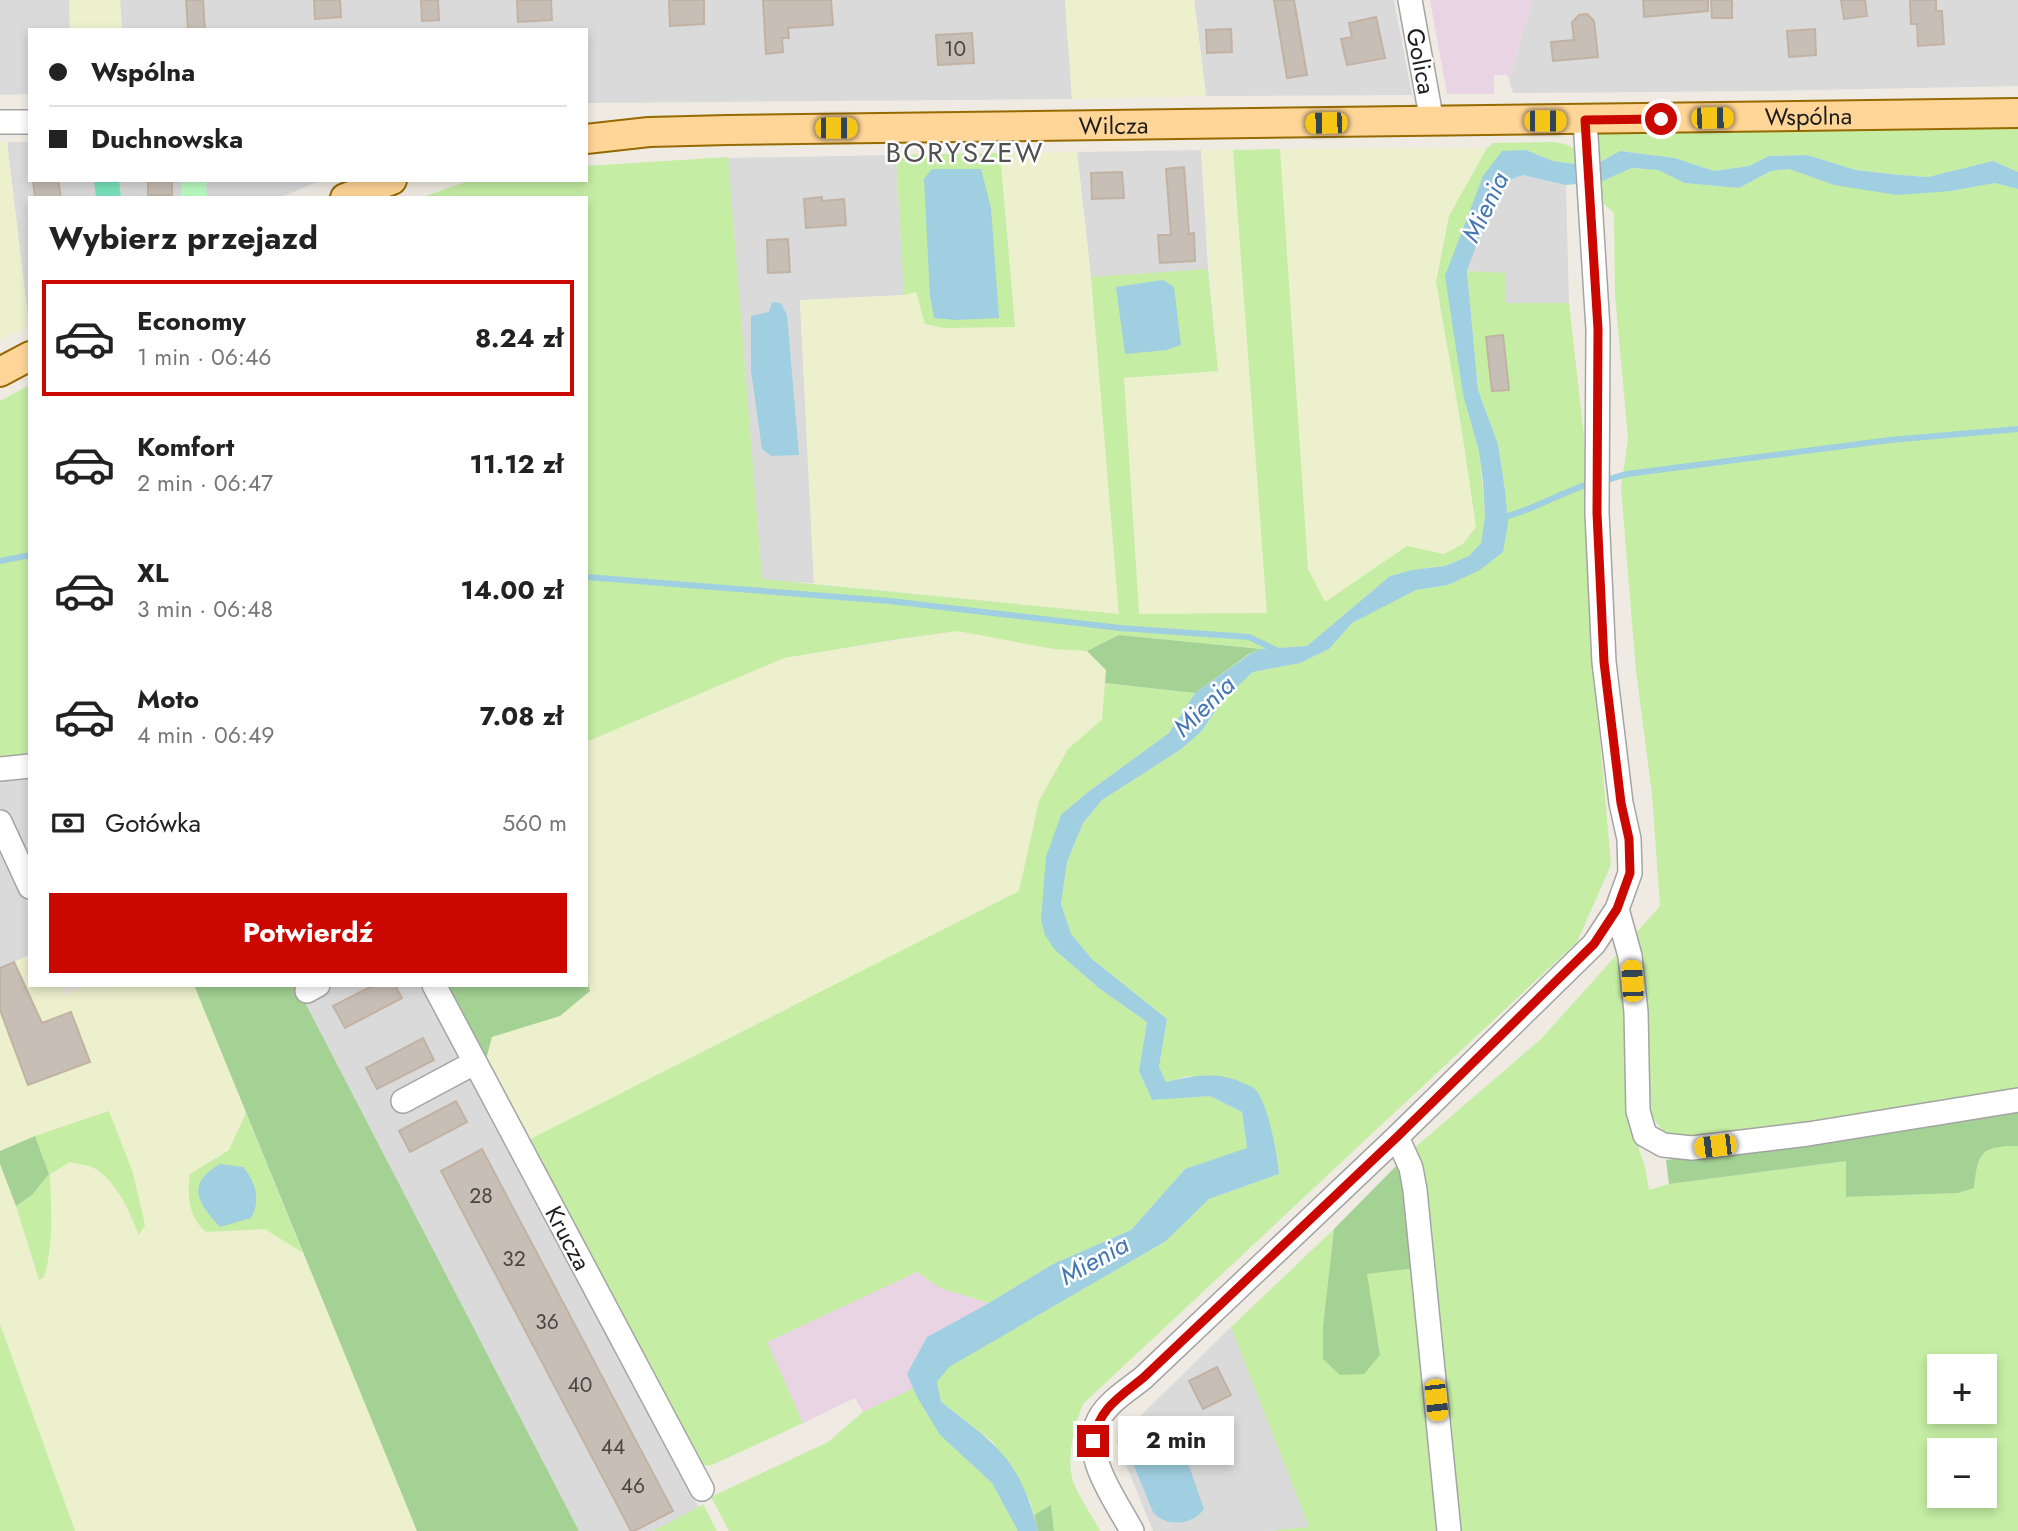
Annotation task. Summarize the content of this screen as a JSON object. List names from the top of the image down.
{
  "streets": {
    "main road": ["Wspólna", "Wilcza"],
    "street": ["Golica", "Krucza"]
  },
  "crossings": [
    ["Golica", "Wspólna"],
    ["Golica", "Wilcza"],
    ["Wspólna", "Wilcza"]
  ],
  "districts": ["BORYSZEW"],
  "water": ["Mienia"],
  "house_numbers": [
    "10",
    "28",
    "32",
    "36",
    "40",
    "44",
    "46"
  ],
  "page": {
    "banner": ["Wspólna", "Duchnowska"],
    "heading": "Wybierz przejazd",
    "list": [
      {
        "name": "Economy",
        "note": "1 min · 06:46",
        "value": "8.24 zł"
      },
      {
        "name": "Komfort",
        "note": "2 min · 06:47",
        "value": "11.12 zł"
      },
      {
        "name": "XL",
        "note": "3 min · 06:48",
        "value": "14.00 zł"
      },
      {
        "name": "Moto",
        "note": "4 min · 06:49",
        "value": "7.08 zł"
      }
    ],
    "pay": ["Gotówka", "560 m"],
    "buttons": "Potwierdź",
    "map_buttons": ["+", "−"],
    "bubble": "2 min"
  }
}
